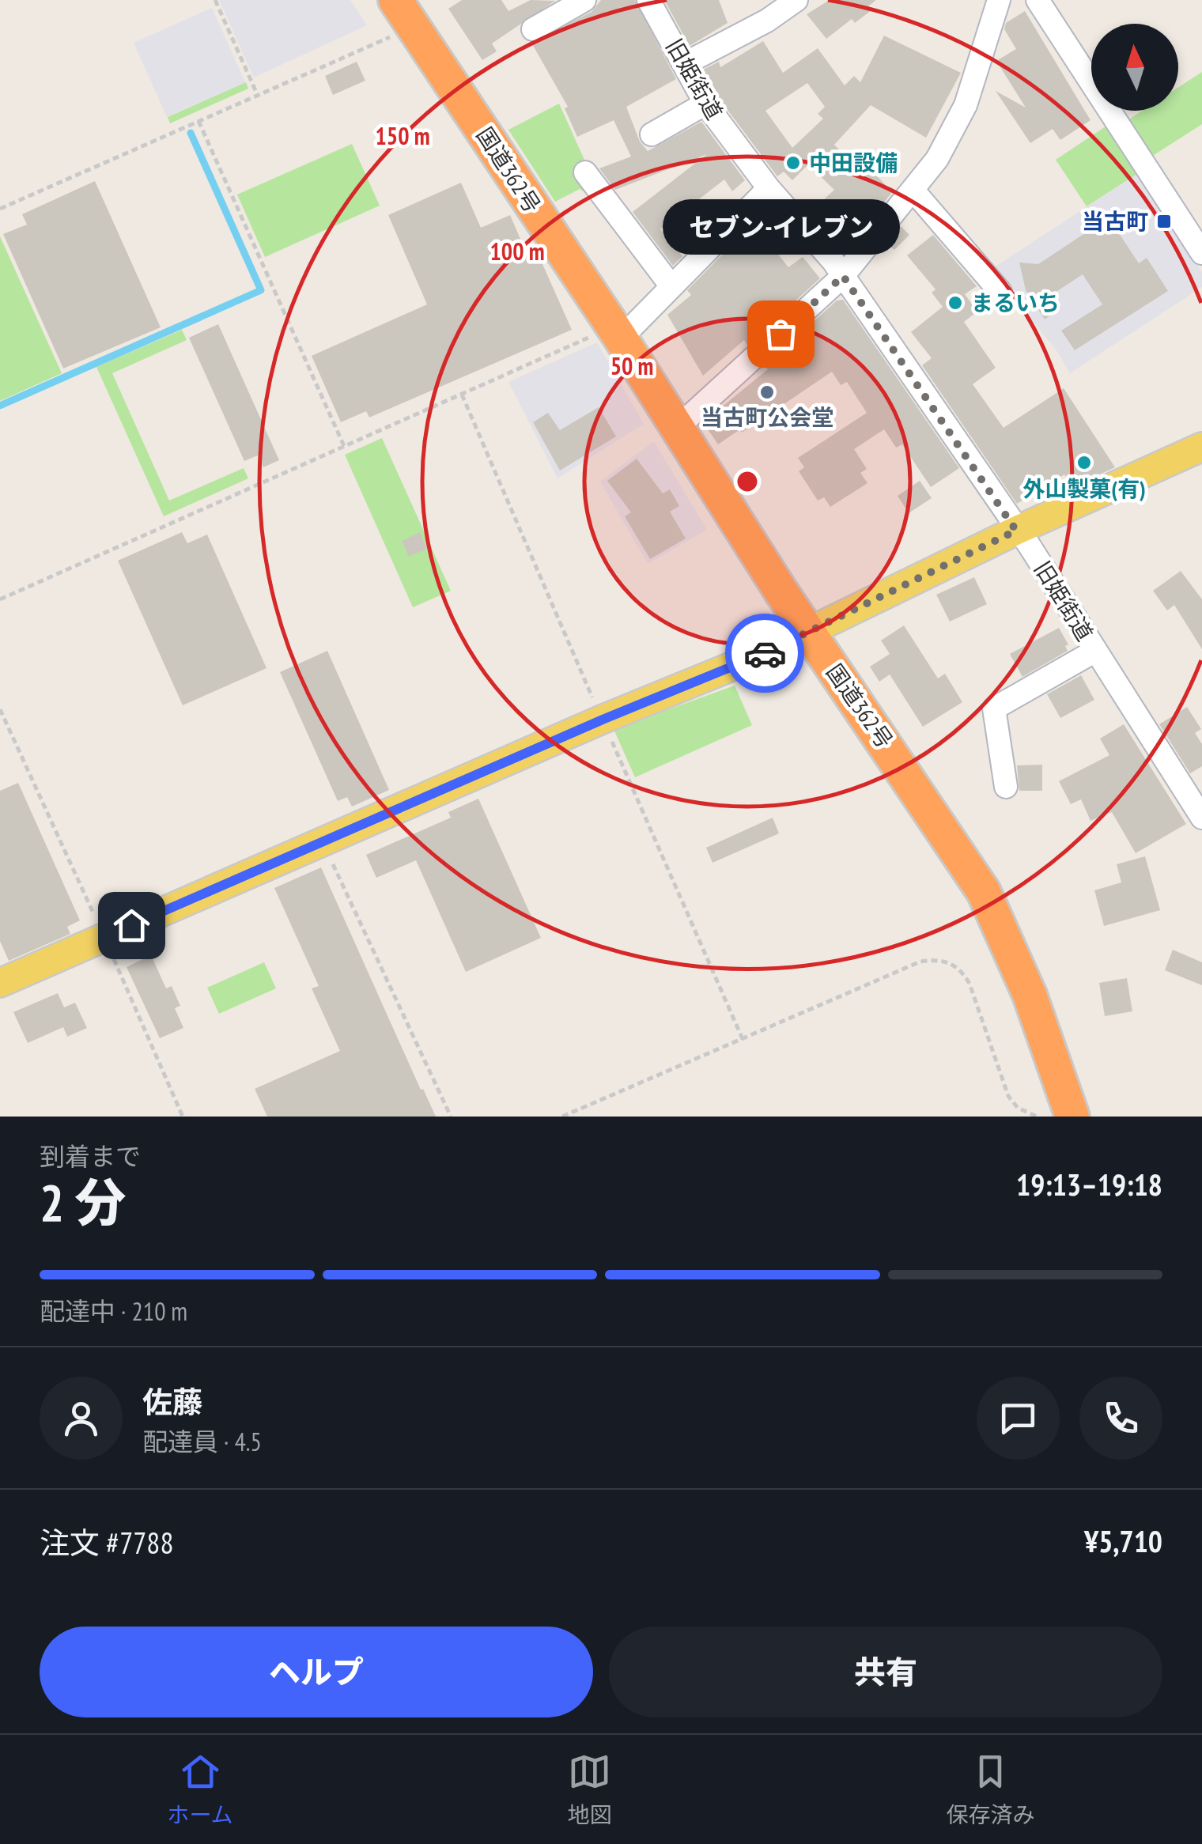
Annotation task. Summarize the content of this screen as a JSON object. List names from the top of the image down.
{
  "streets": {
    "highway": ["国道362号"],
    "street": ["旧姫街道"]
  },
  "places": {
    "other": [
      "中田設備",
      "まるいち",
      "セブン-イレブン",
      "当古町公会堂",
      "外山製菓(有)"
    ],
    "transit": ["当古町"]
  },
  "north": "top",
  "page": {
    "bubble": "セブン-イレブン",
    "heading": ["2 分", "到着まで", "19:13–19:18"],
    "panel": [
      "佐藤",
      "配達員 · 4.5",
      "注文 #7788",
      "¥5,710"
    ],
    "bar": "配達中 · 210 m",
    "buttons": ["ヘルプ", "共有"],
    "tabs": ["ホーム", "地図", "保存済み"]
  },
  "rings": ["150 m", "100 m", "50 m"]
}
